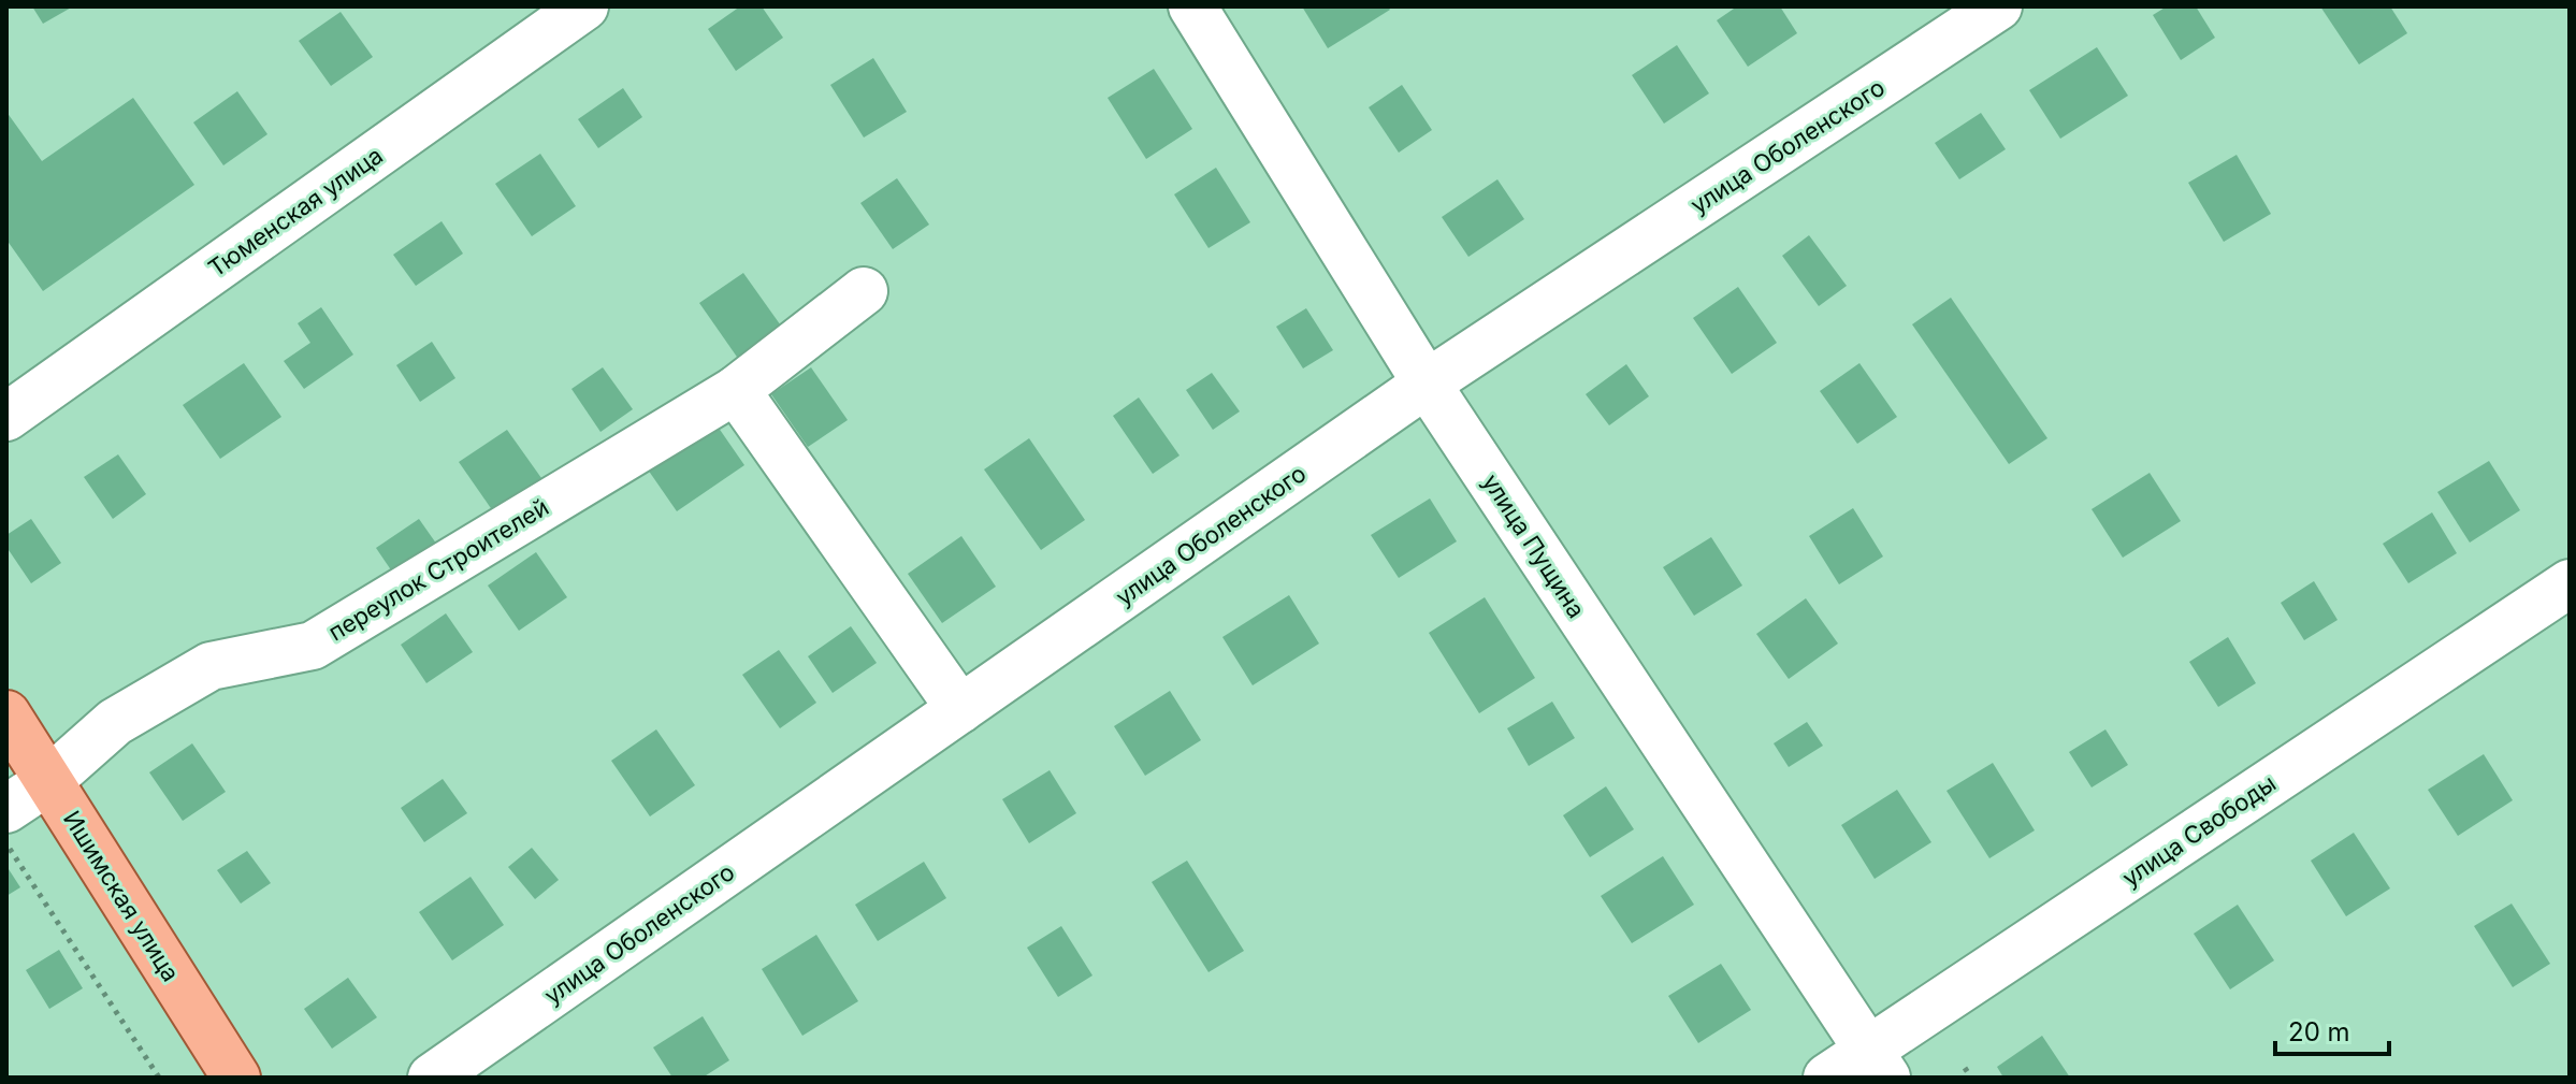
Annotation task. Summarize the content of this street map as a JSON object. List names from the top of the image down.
{
  "streets": {
    "main road": ["Ишимская улица"],
    "street": [
      "улица Оболенского",
      "Тюменская улица",
      "улица Пущина",
      "переулок Строителей",
      "улица Свободы"
    ]
  },
  "crossings": [
    ["улица Оболенского", "улица Пущина"],
    ["улица Пущина", "улица Свободы"],
    ["переулок Строителей", "Ишимская улица"]
  ],
  "scale_bar": "20 m"
}
